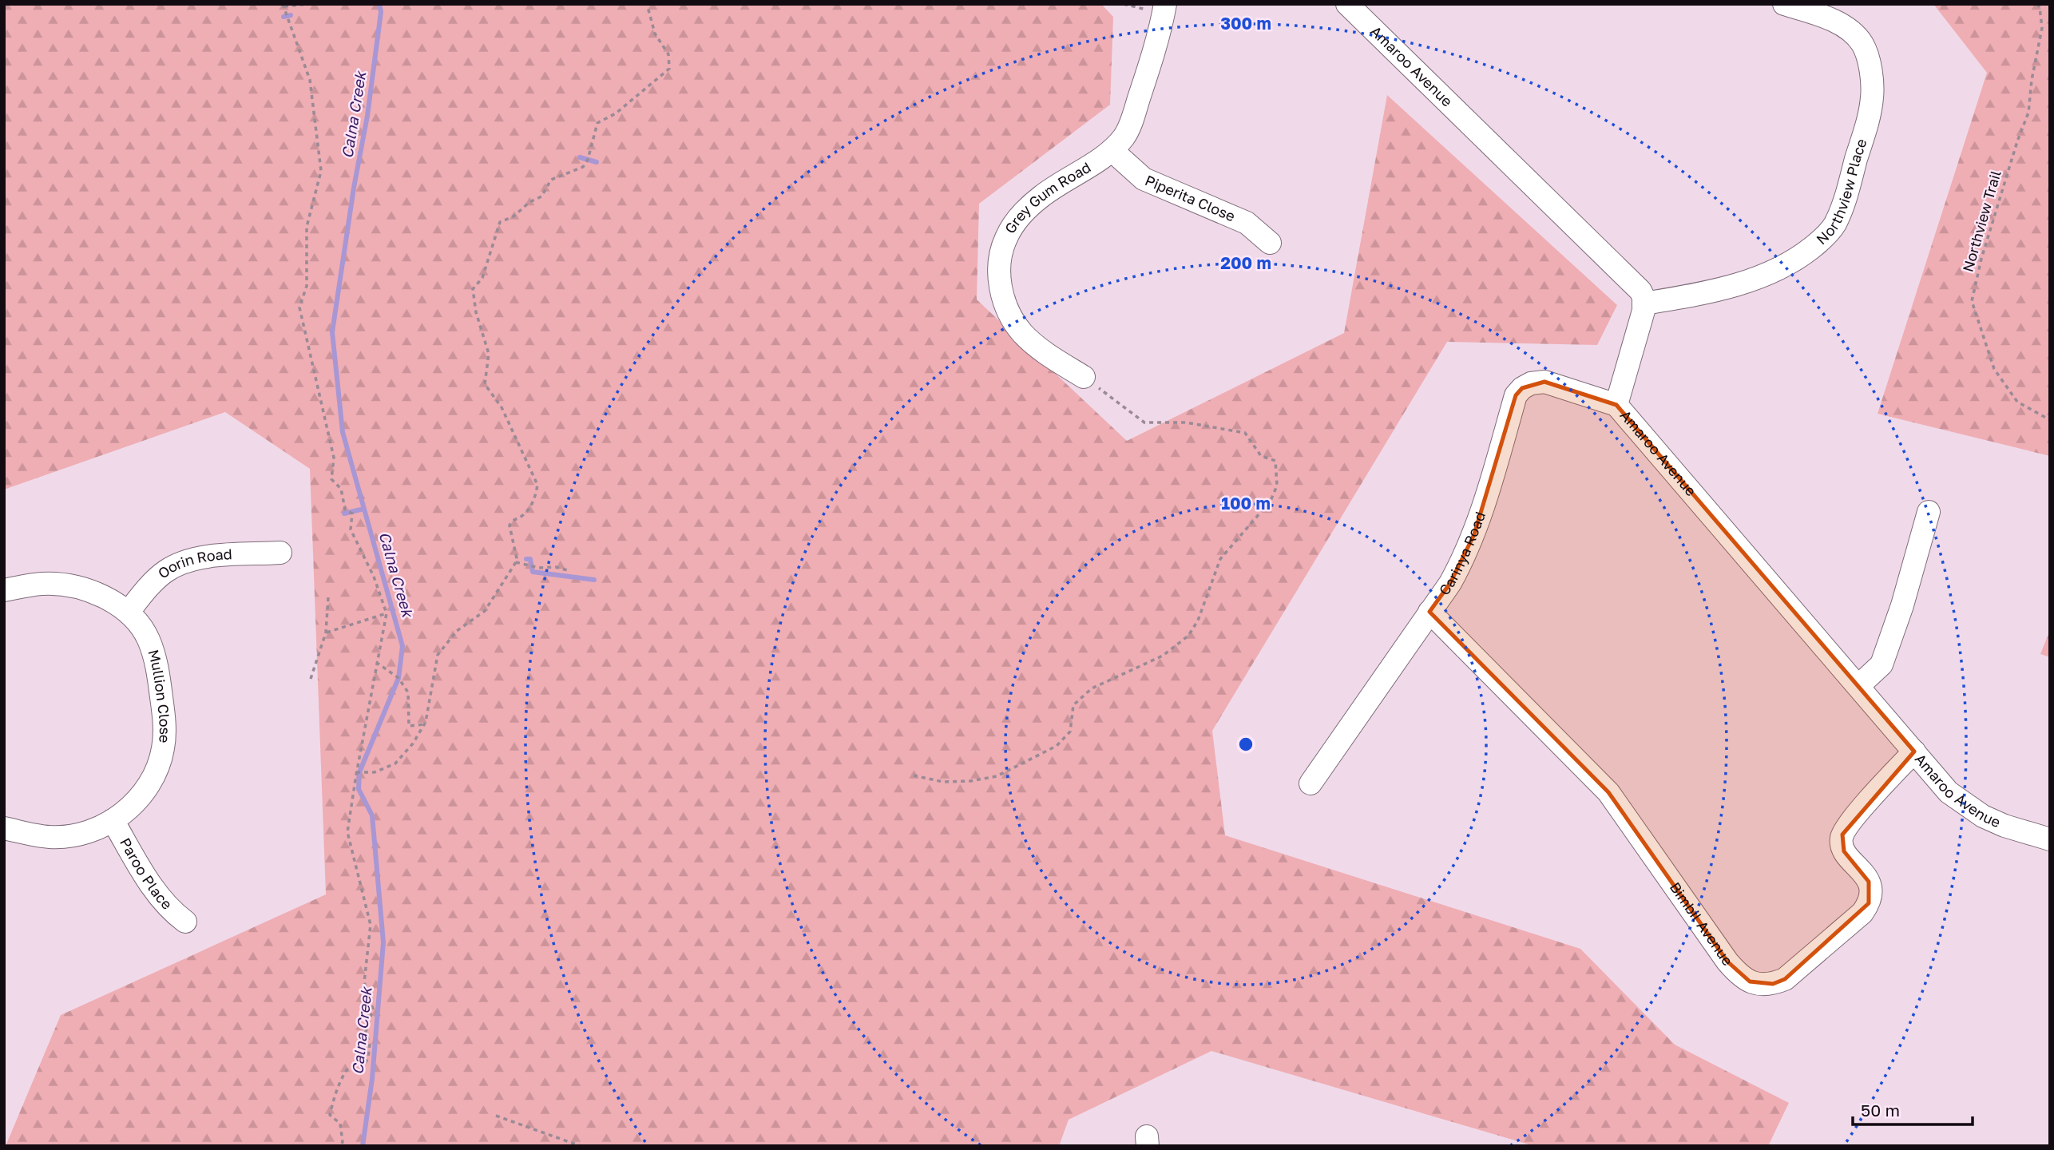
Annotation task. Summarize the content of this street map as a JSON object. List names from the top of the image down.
{
  "streets": {
    "street": [
      "Amaroo Avenue",
      "Northview Place",
      "Piperita Close",
      "Grey Gum Road",
      "Carinya Road",
      "Oorin Road",
      "Mullion Close",
      "Paroo Place",
      "Bimbil Avenue"
    ],
    "path": ["Northview Trail"]
  },
  "crossings": [
    ["Amaroo Avenue", "Northview Place"],
    ["Amaroo Avenue", "Carinya Road"],
    ["Amaroo Avenue", "Bimbil Avenue"],
    ["Piperita Close", "Grey Gum Road"],
    ["Carinya Road", "Bimbil Avenue"],
    ["Oorin Road", "Mullion Close"],
    ["Mullion Close", "Paroo Place"]
  ],
  "water": ["Calna Creek"],
  "scale_bar": "50 m",
  "rings": ["300 m", "200 m", "100 m"]
}
